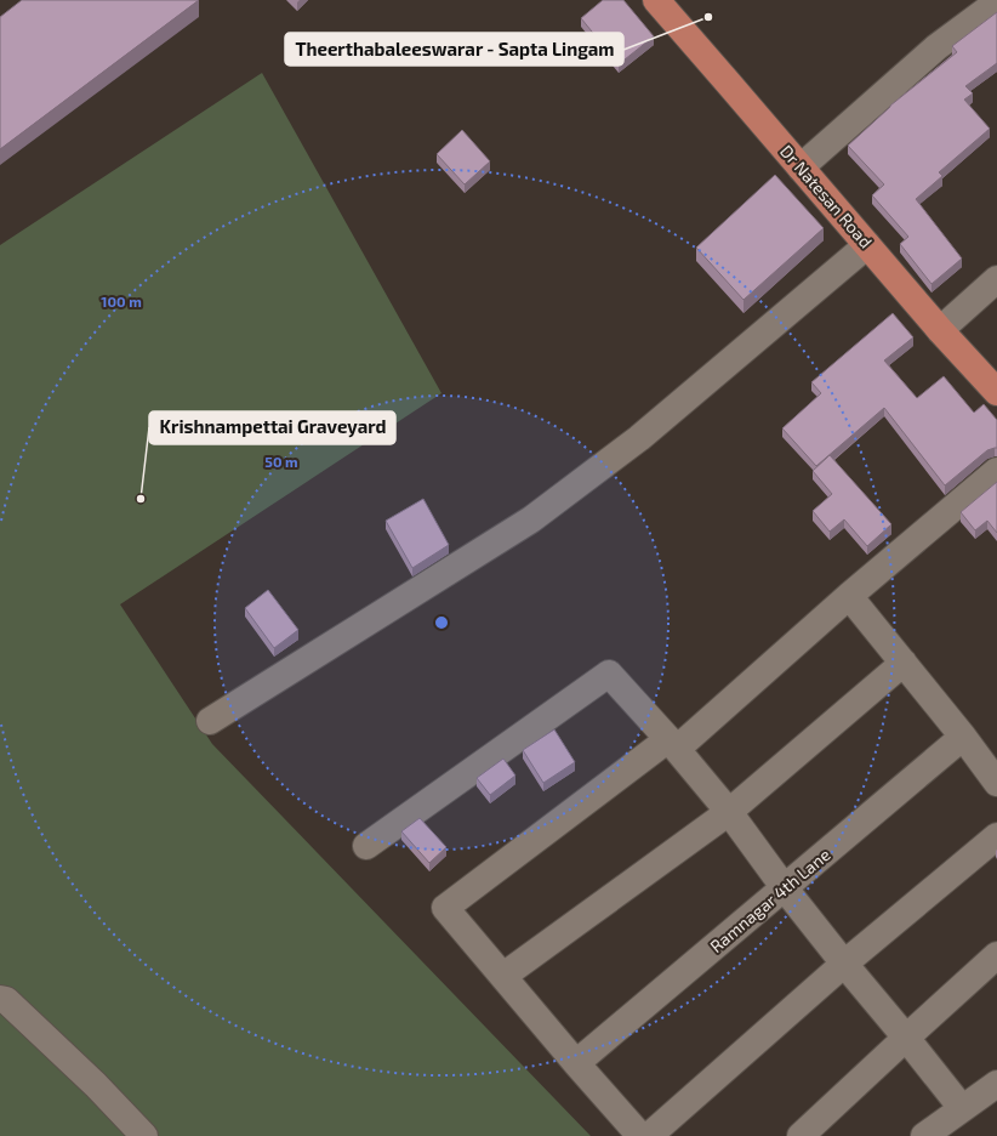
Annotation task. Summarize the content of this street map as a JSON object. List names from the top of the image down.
{
  "streets": {
    "main road": ["Dr Natesan Road"],
    "street": ["Ramnagar 4th Lane"]
  },
  "places": ["Theerthabaleeswarar - Sapta Lingam", "Krishnampettai Graveyard"],
  "rings": ["100 m", "50 m"]
}
